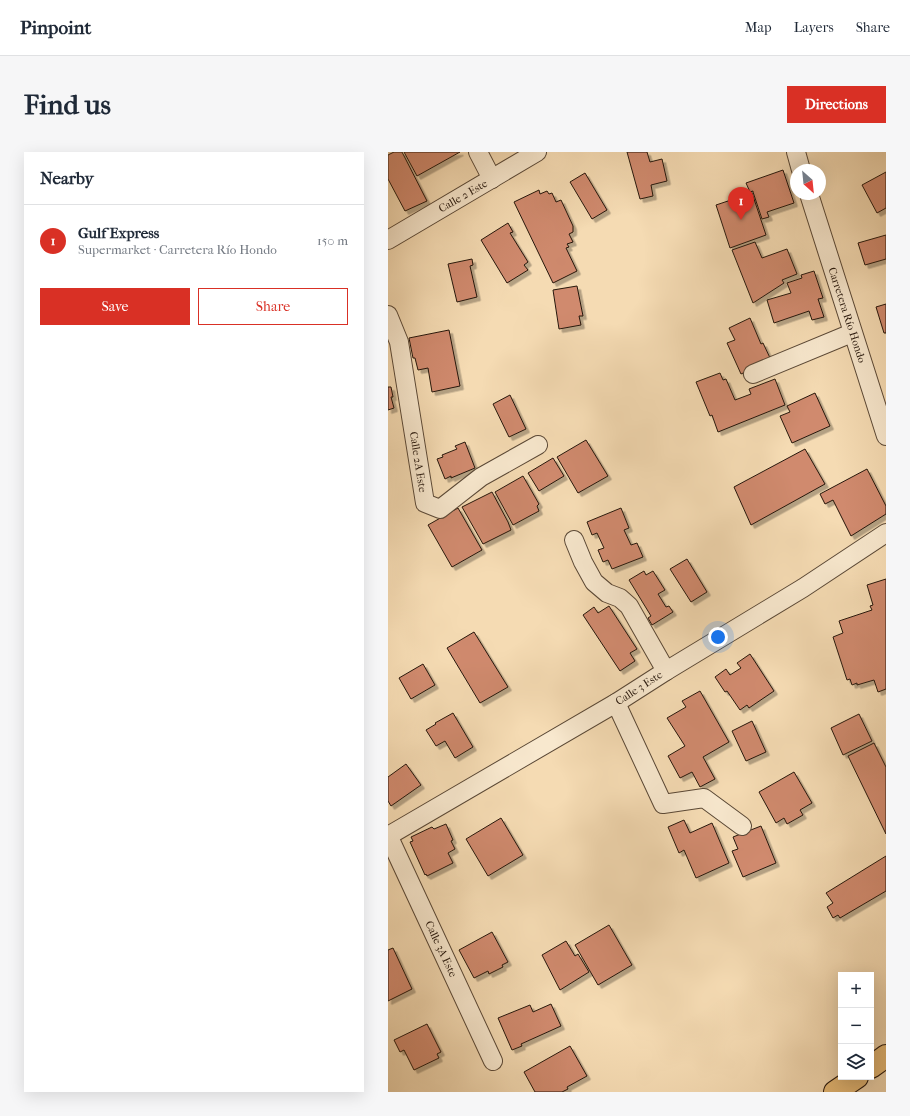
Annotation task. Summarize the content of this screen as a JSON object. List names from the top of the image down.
{
  "streets": {
    "street": [
      "Calle 2 Este",
      "Carretera Río Hondo",
      "Calle 2A Este",
      "Calle 3 Este",
      "Calle 3A Este"
    ]
  },
  "crossings": [
    ["Calle 3 Este", "Calle 3A Este"]
  ],
  "north": "bottom right",
  "page": {
    "header": "Pinpoint",
    "nav": ["Map", "Layers", "Share"],
    "buttons": [
      "Directions",
      ["Save", "Share"]
    ],
    "title": "Find us",
    "heading": "Nearby",
    "pins": "1",
    "list": [
      {
        "mark": "1",
        "name": "Gulf Express",
        "note": "Supermarket · Carretera Río Hondo",
        "value": "150 m"
      }
    ],
    "map_buttons": ["+", "−"]
  }
}
